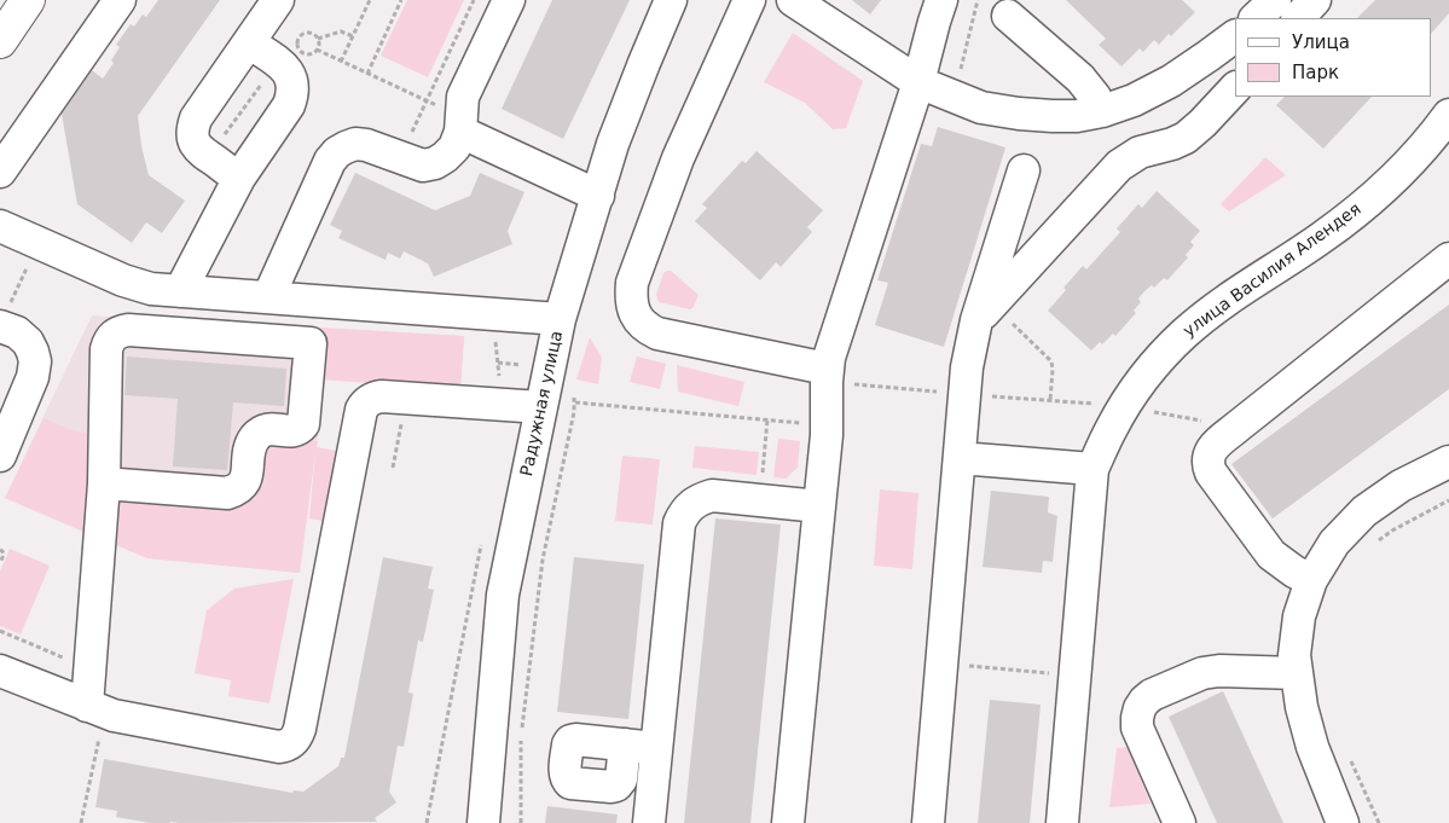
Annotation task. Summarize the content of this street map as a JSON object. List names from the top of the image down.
{
  "streets": {
    "street": ["улица Василия Алендея", "Радужная улица"]
  },
  "legend": ["Улица", "Парк"]
}
